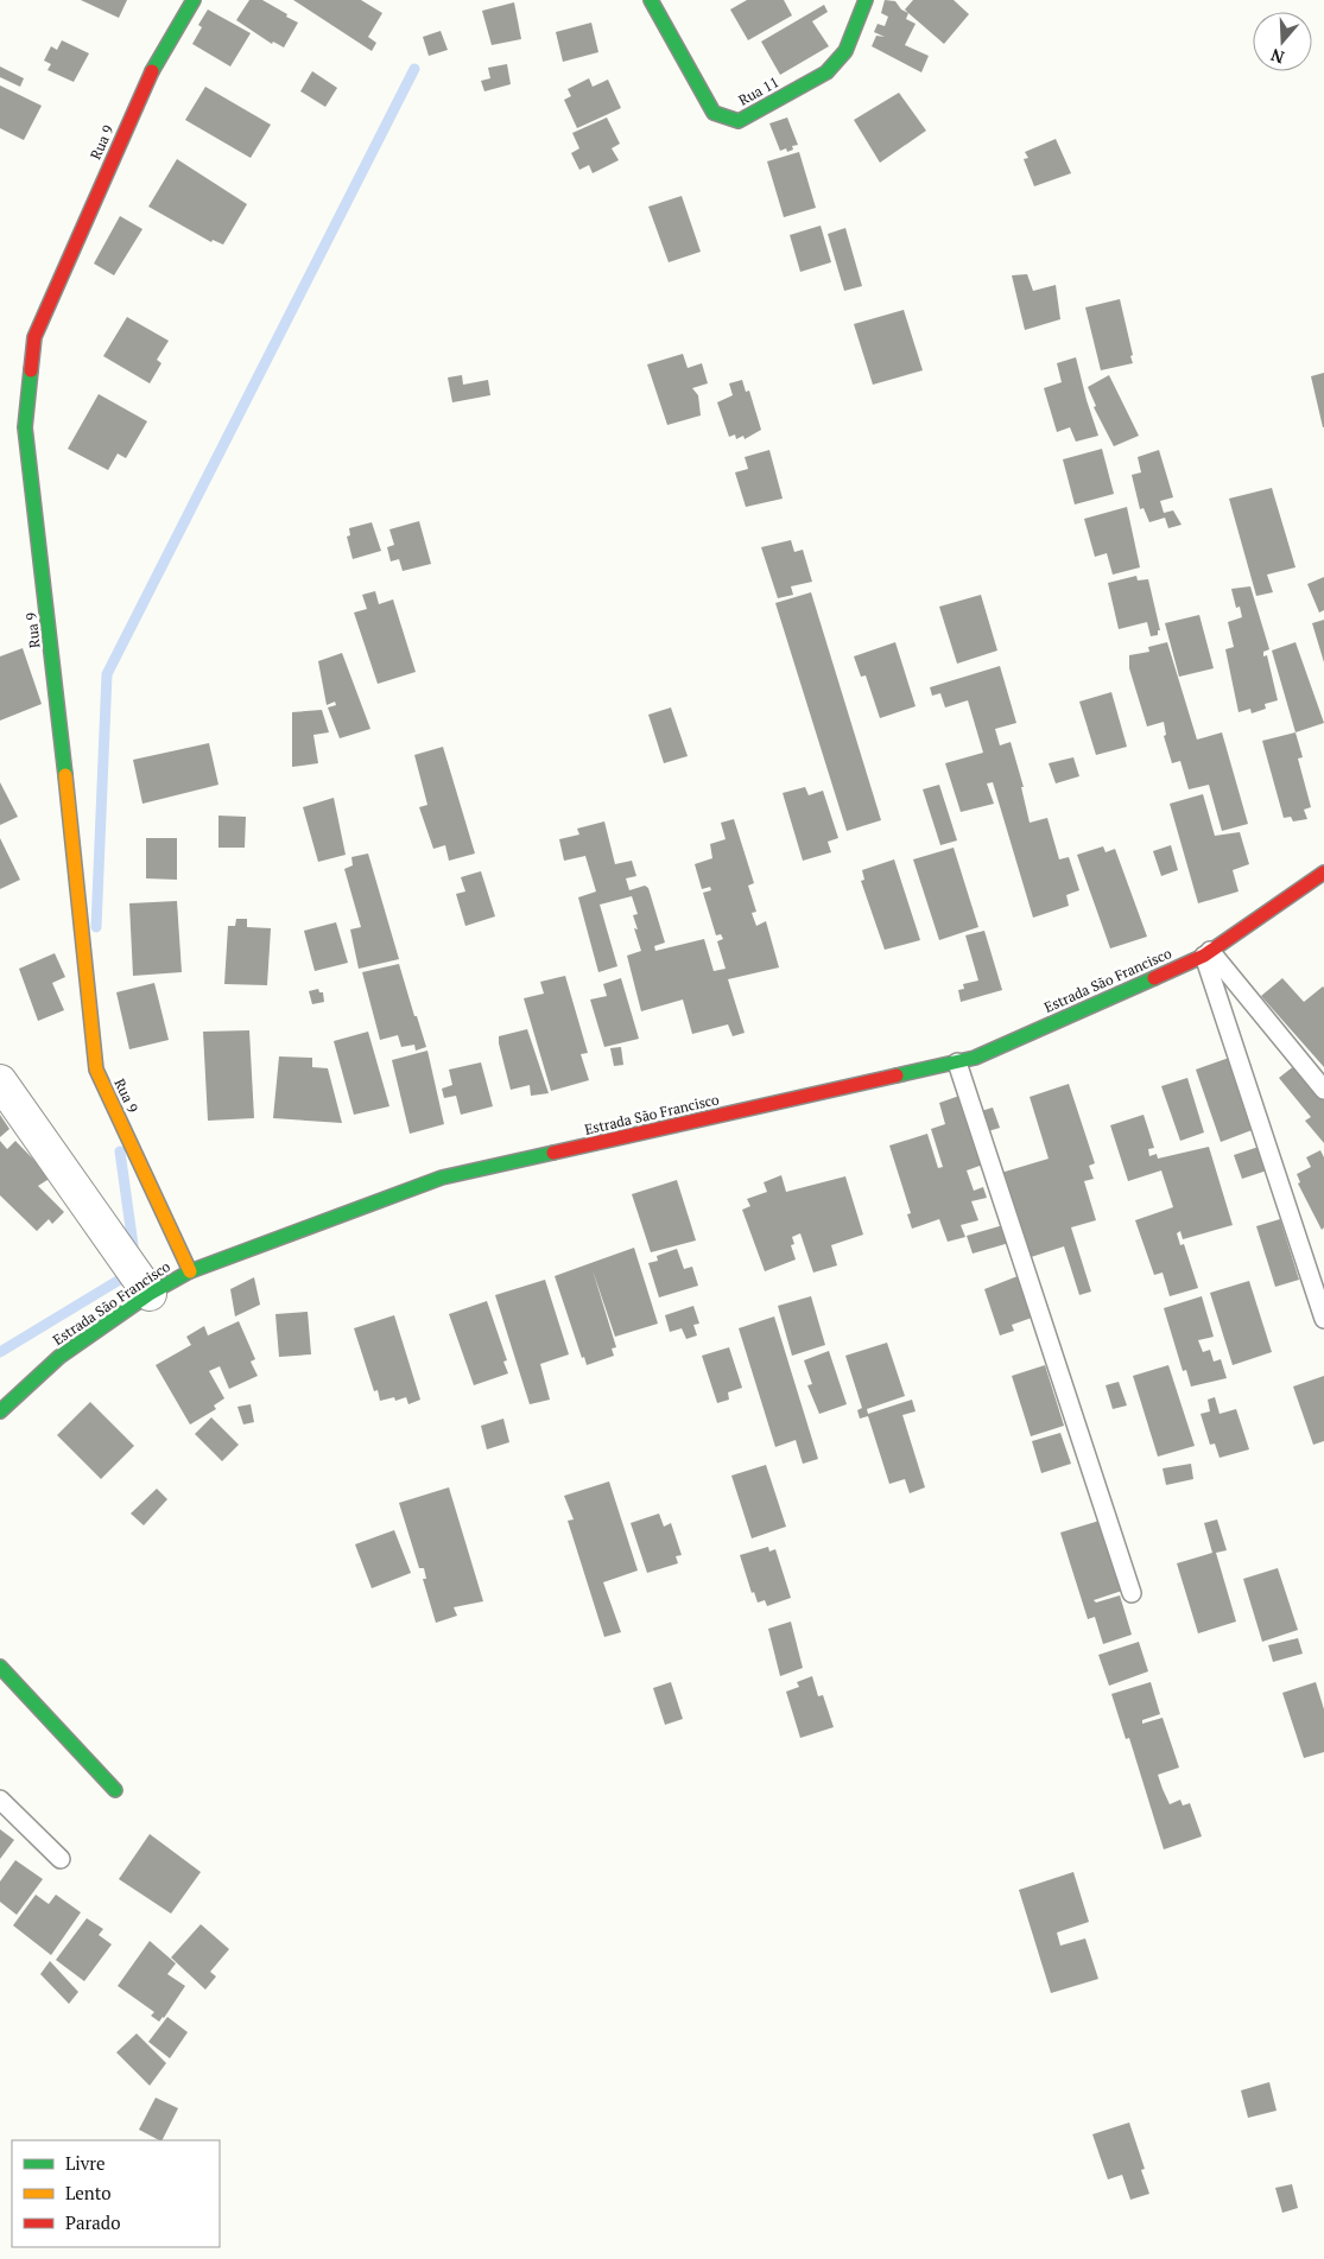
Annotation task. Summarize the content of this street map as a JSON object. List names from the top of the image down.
{
  "streets": {
    "street": ["Rua 11", "Rua 9", "Estrada São Francisco"]
  },
  "crossings": [
    ["Rua 9", "Estrada São Francisco"]
  ],
  "legend": ["Livre", "Lento", "Parado"],
  "north": "bottom"
}
